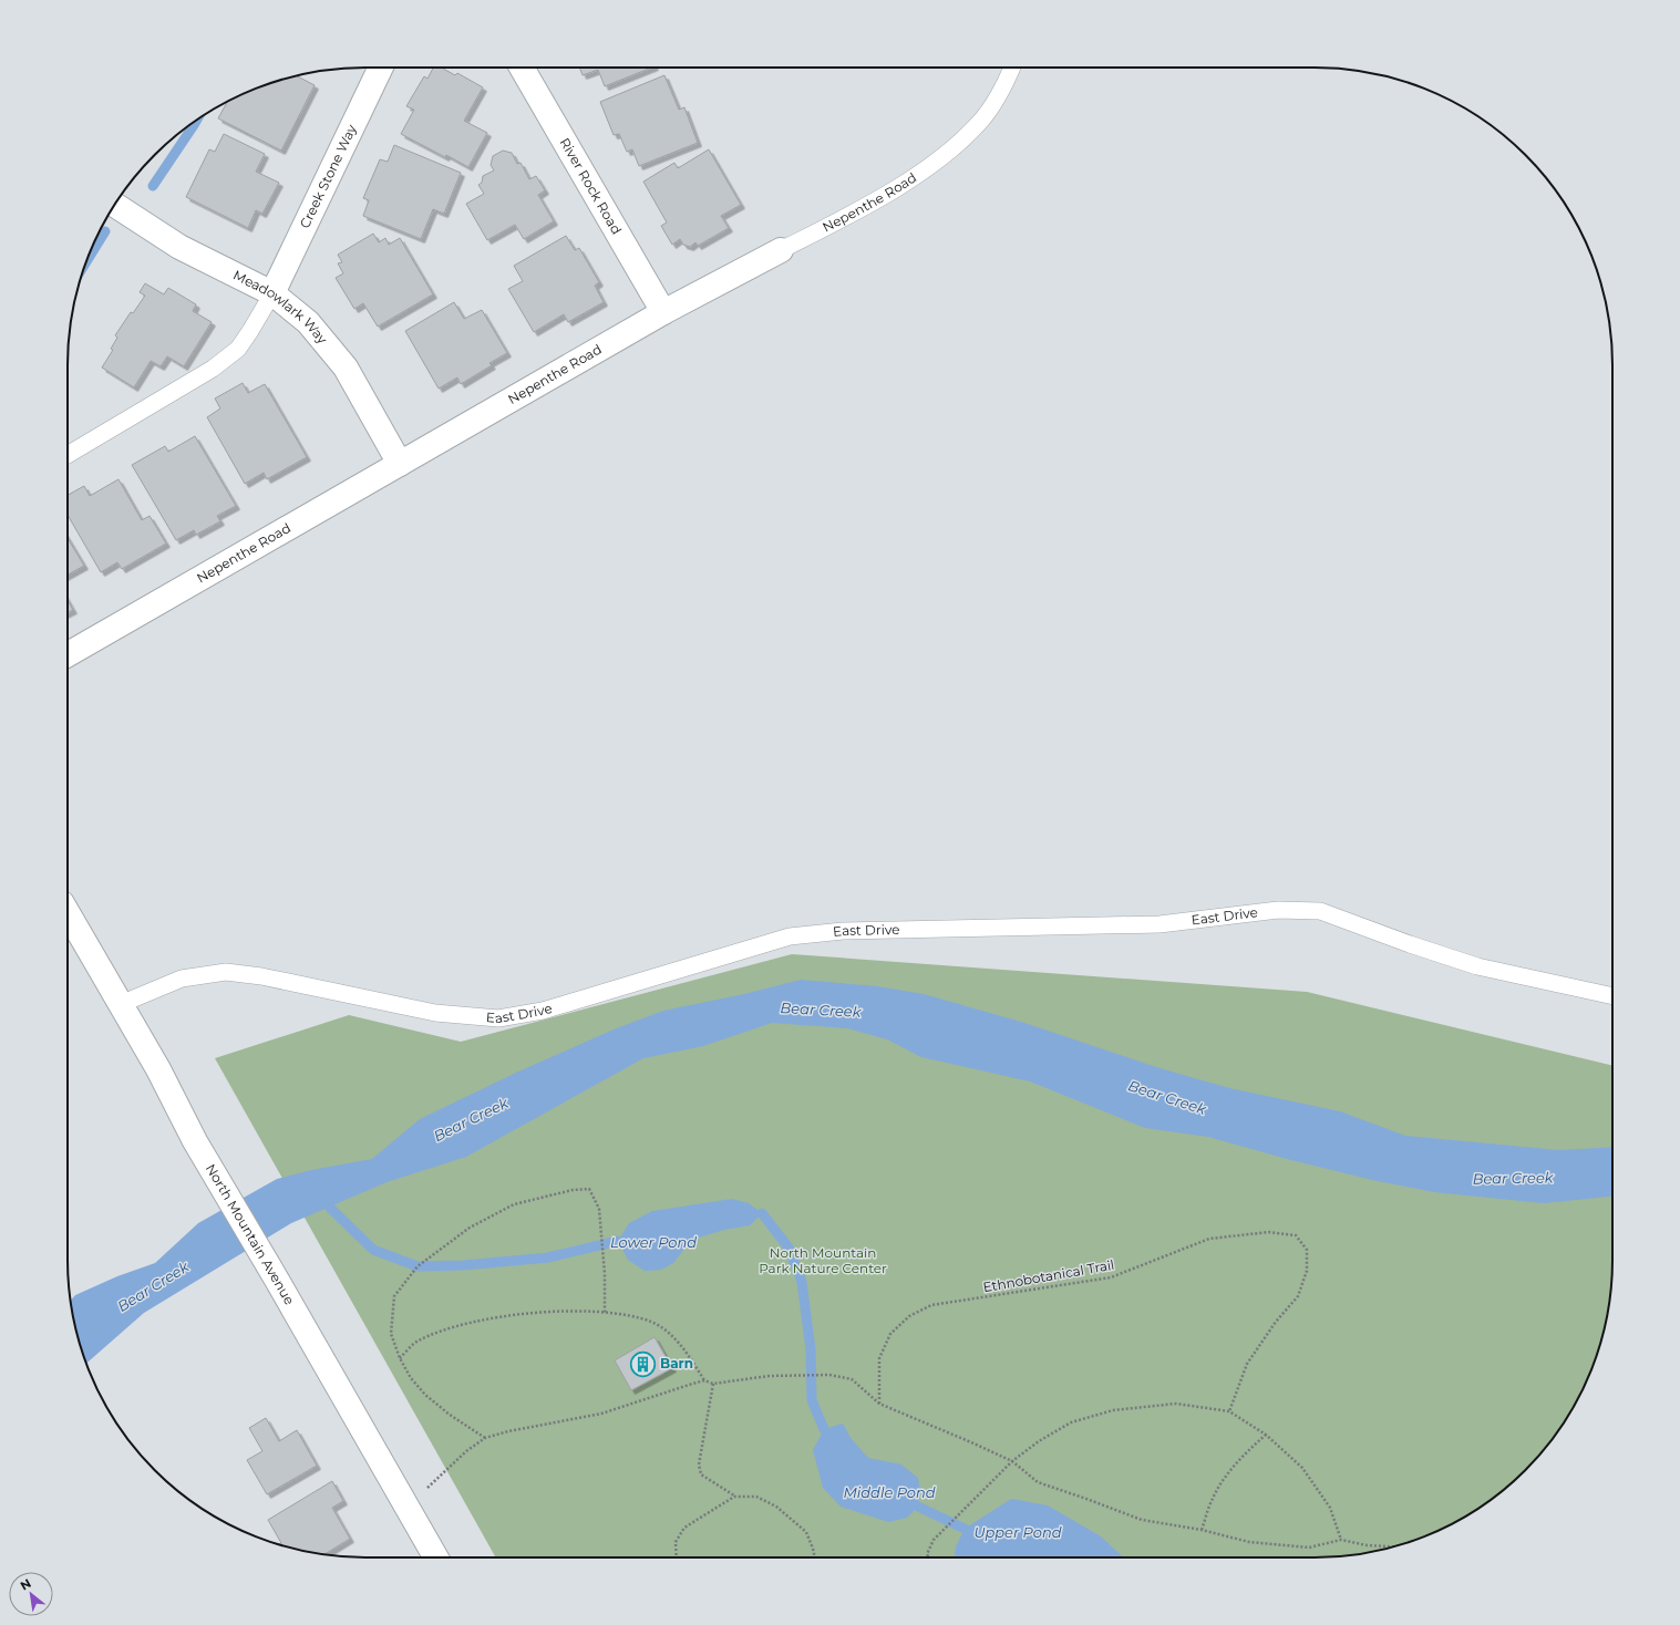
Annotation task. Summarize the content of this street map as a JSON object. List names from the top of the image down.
{
  "streets": {
    "street": [
      "Creek Stone Way",
      "River Rock Road",
      "Nepenthe Road",
      "Meadowlark Way",
      "North Mountain Avenue"
    ],
    "lane": ["East Drive"],
    "path": ["Ethnobotanical Trail"]
  },
  "crossings": [
    ["Creek Stone Way", "Meadowlark Way"],
    ["River Rock Road", "Nepenthe Road"],
    ["Nepenthe Road", "Meadowlark Way"],
    ["East Drive", "North Mountain Avenue"]
  ],
  "water": [
    "Bear Creek",
    "Lower Pond",
    "Middle Pond",
    "Upper Pond"
  ],
  "parks": ["North Mountain Park Nature Center"],
  "places": {
    "building": ["Barn"]
  },
  "north": "top left"
}
